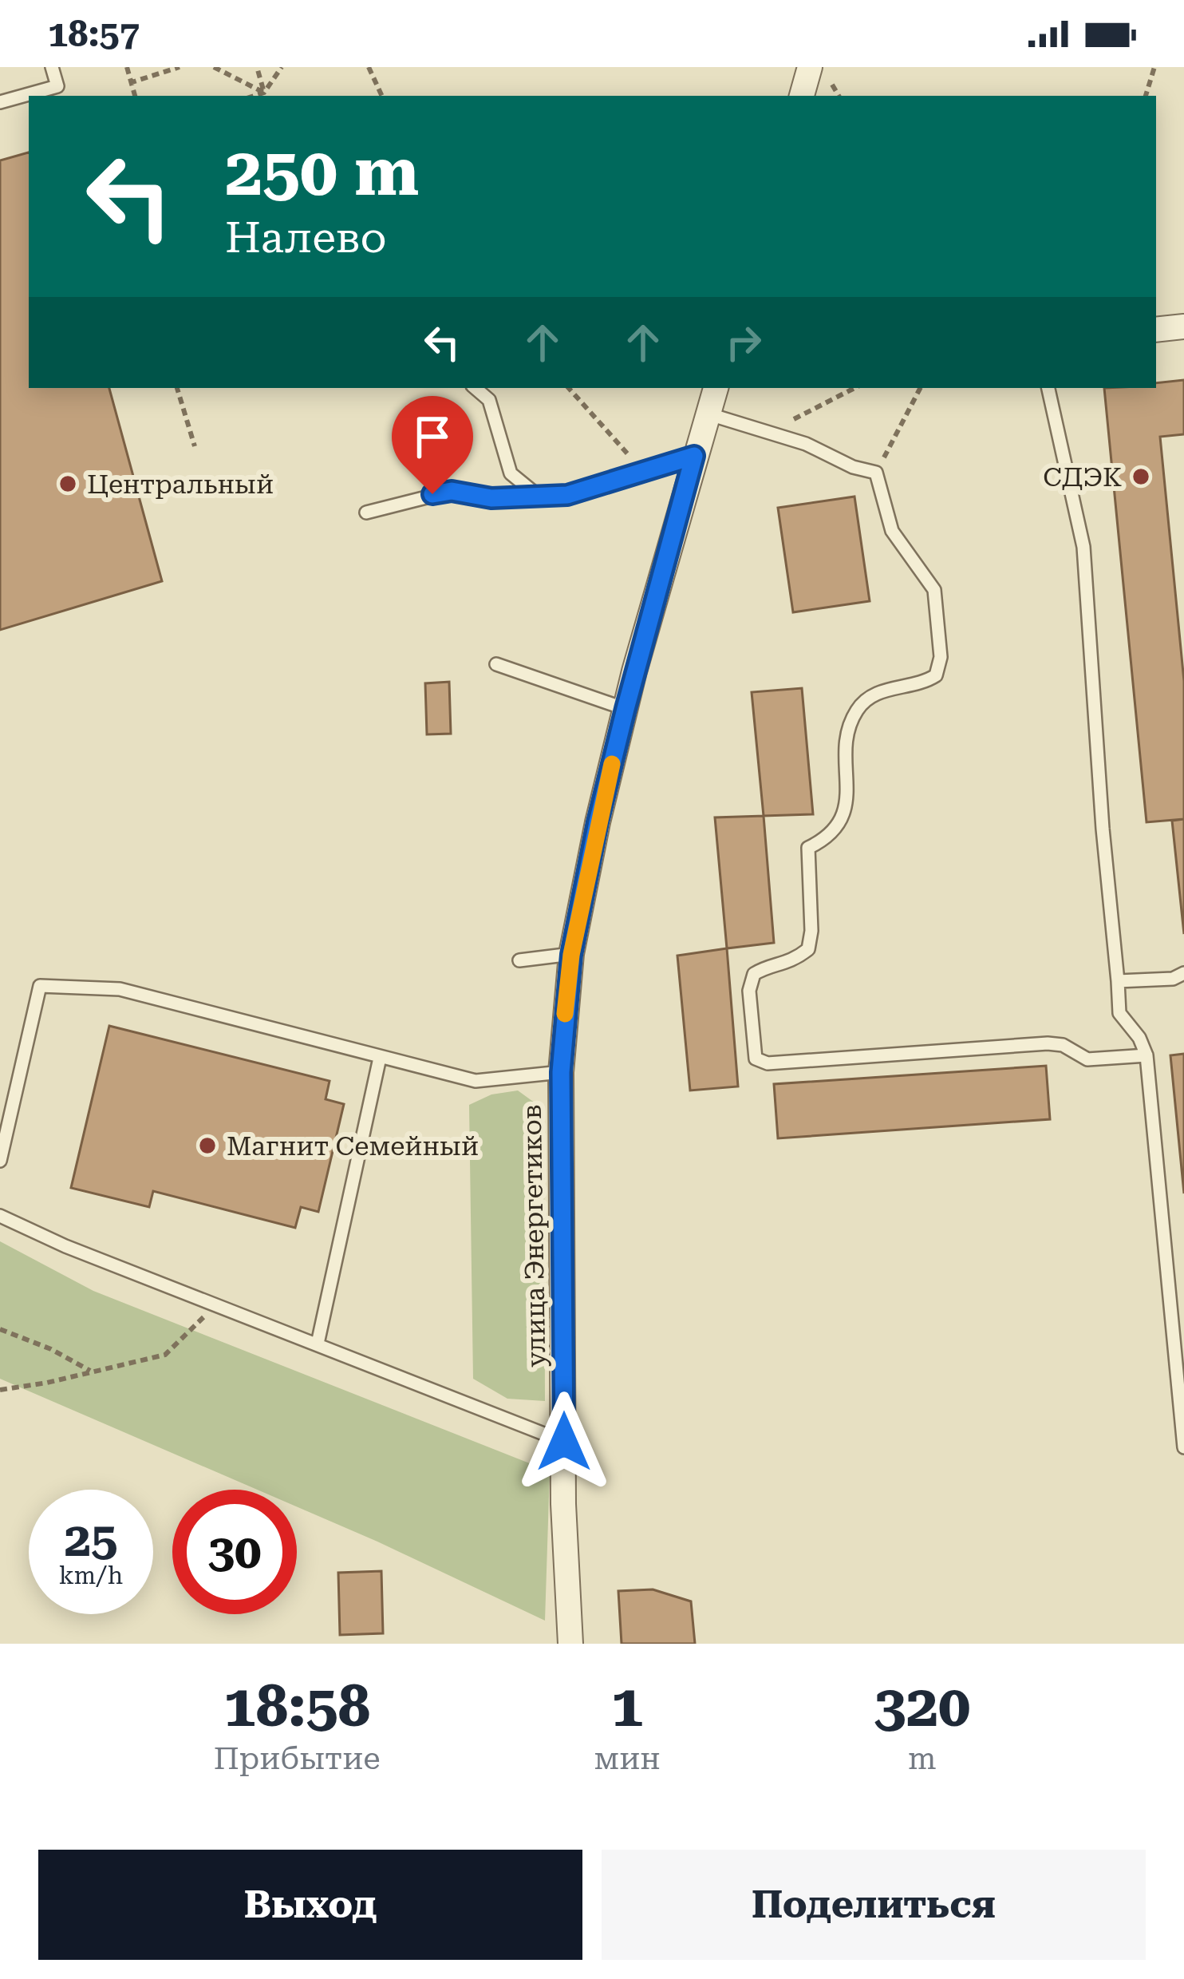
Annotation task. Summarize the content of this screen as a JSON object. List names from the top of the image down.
{
  "streets": {
    "street": ["улица Энергетиков"]
  },
  "places": ["СДЭК", "Центральный", "Магнит Семейный"],
  "page": {
    "status": "18:57",
    "turn": ["250 m", "Налево"],
    "speed": "25 km/h",
    "limit": "30",
    "eta": [
      "18:58",
      "Прибытие",
      "1",
      "мин",
      "320",
      "m"
    ],
    "buttons": ["Выход", "Поделиться"]
  }
}
